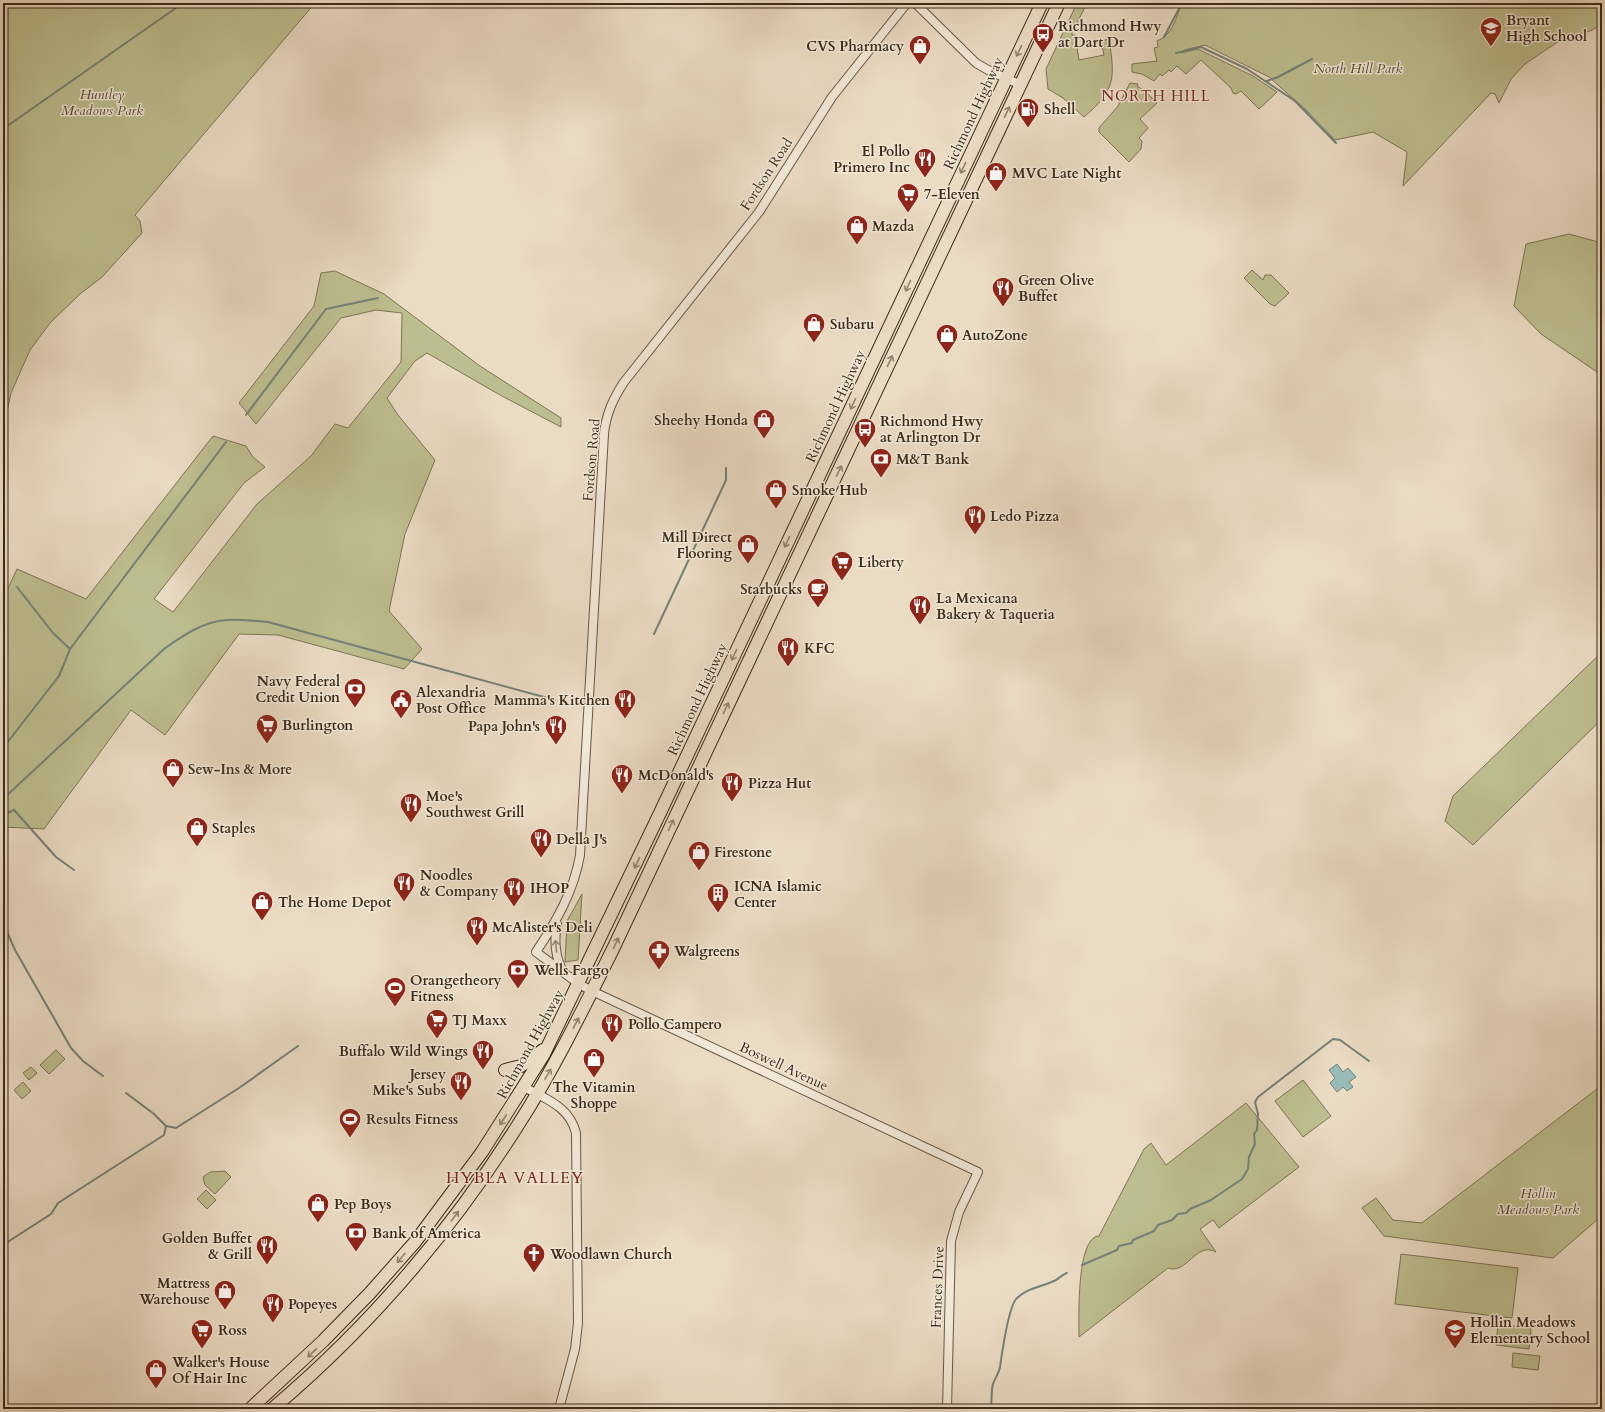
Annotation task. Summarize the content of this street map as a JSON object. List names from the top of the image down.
{
  "streets": {
    "highway": ["Richmond Highway"],
    "street": ["Fordson Road", "Boswell Avenue", "Frances Drive"]
  },
  "crossings": [
    ["Richmond Highway", "Fordson Road"],
    ["Richmond Highway", "Boswell Avenue"],
    ["Fordson Road", "Boswell Avenue"],
    ["Boswell Avenue", "Frances Drive"]
  ],
  "districts": ["NORTH HILL", "HYBLA VALLEY"],
  "parks": ["North Hill Park", "Huntley Meadows Park", "Hollin Meadows Park"],
  "places": {
    "school or university": ["Bryant High School", "Hollin Meadows Elementary School"],
    "bus stop": ["Richmond Hwy at Dart Dr", "Richmond Hwy at Arlington Dr"],
    "shop": [
      "CVS Pharmacy",
      "MVC Late Night",
      "Mazda",
      "Subaru",
      "AutoZone",
      "Sheehy Honda",
      "Smoke Hub",
      "Mill Direct Flooring",
      "Sew-Ins & More",
      "Staples",
      "Firestone",
      "The Home Depot",
      "The Vitamin Shoppe",
      "Pep Boys",
      "Mattress Warehouse",
      "Walker's House Of Hair Inc"
    ],
    "fuel station": ["Shell"],
    "restaurant": [
      "El Pollo Primero Inc",
      "Green Olive Buffet",
      "Ledo Pizza",
      "La Mexicana Bakery & Taqueria",
      "KFC",
      "Mamma's Kitchen",
      "Papa John's",
      "McDonald's",
      "Pizza Hut",
      "Moe's Southwest Grill",
      "Della J's",
      "Noodles & Company",
      "IHOP",
      "McAlister's Deli",
      "Pollo Campero",
      "Buffalo Wild Wings",
      "Jersey Mike's Subs",
      "Golden Buffet & Grill",
      "Popeyes"
    ],
    "supermarket": [
      "7-Eleven",
      "Liberty",
      "Burlington",
      "TJ Maxx",
      "Ross"
    ],
    "bank": [
      "M&T Bank",
      "Navy Federal Credit Union",
      "Wells Fargo",
      "Bank of America"
    ],
    "cafe": ["Starbucks"],
    "public building": ["Alexandria Post Office"],
    "building": ["ICNA Islamic Center"],
    "pharmacy": ["Walgreens"],
    "sports": ["Orangetheory Fitness", "Results Fitness"],
    "church": ["Woodlawn Church"]
  }
}
